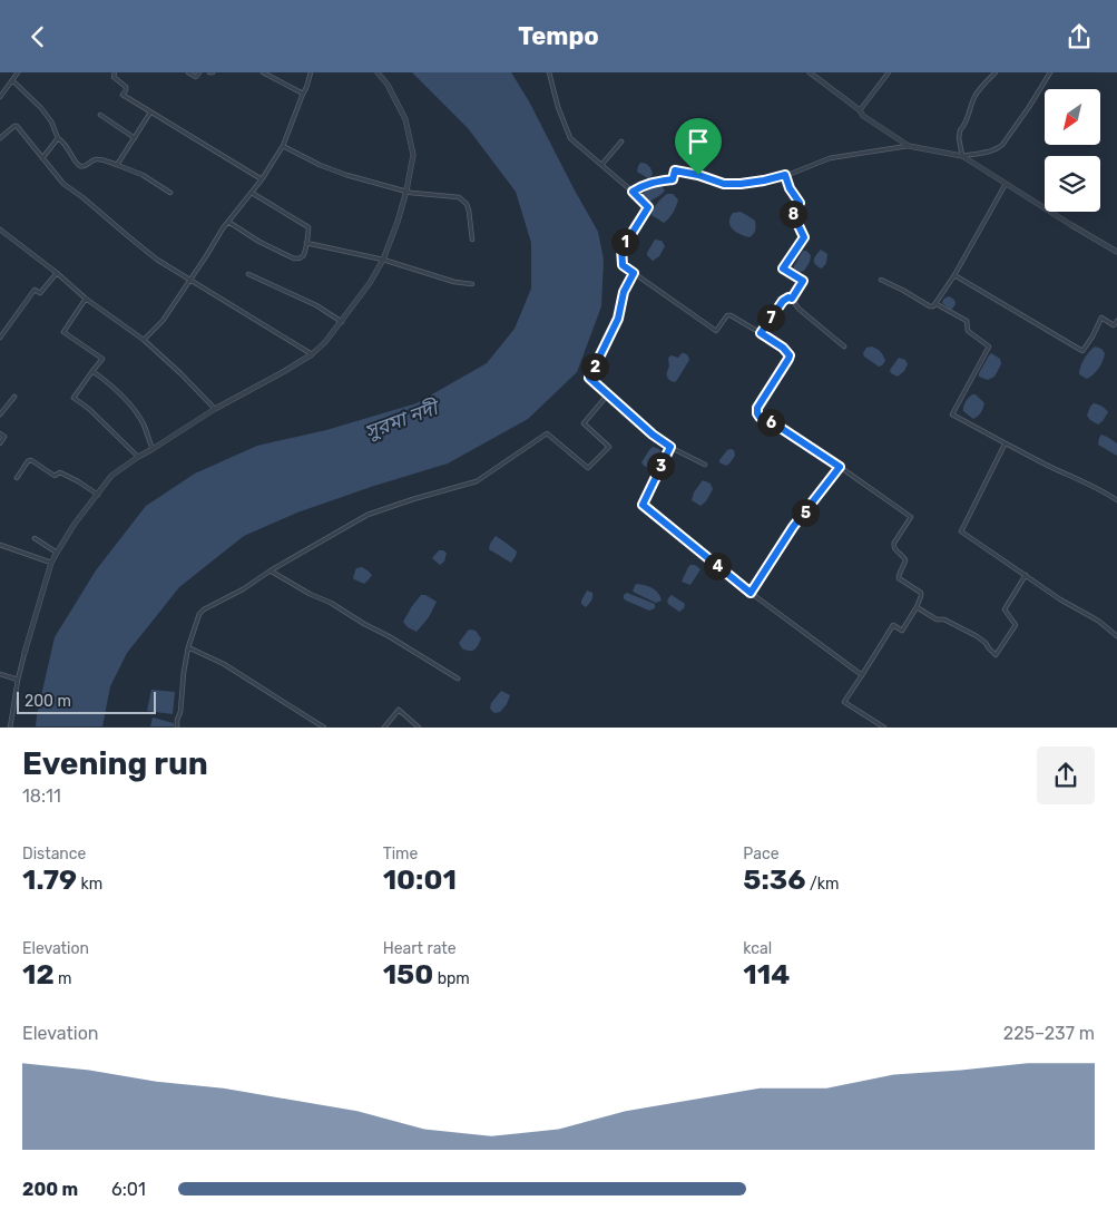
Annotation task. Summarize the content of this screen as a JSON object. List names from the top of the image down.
{
  "water": ["সুরমা নদী"],
  "scale_bar": "200 m",
  "north": "bottom left",
  "page": {
    "header": "Tempo",
    "pins": [
      "8",
      "1",
      "7",
      "2",
      "6",
      "3",
      "5",
      "4"
    ],
    "scale": "200 m",
    "heading": ["Evening run", "18:11"],
    "stats": [
      ["Distance", "1.79 km"],
      ["Time", "10:01"],
      ["Pace", "5:36 /km"],
      ["Elevation", "12 m"],
      ["Heart rate", "150 bpm"],
      ["kcal", "114"]
    ],
    "chart": ["Elevation", "225–237 m"],
    "list": [
      {
        "name": "200 m",
        "note": "6:01"
      }
    ]
  }
}
